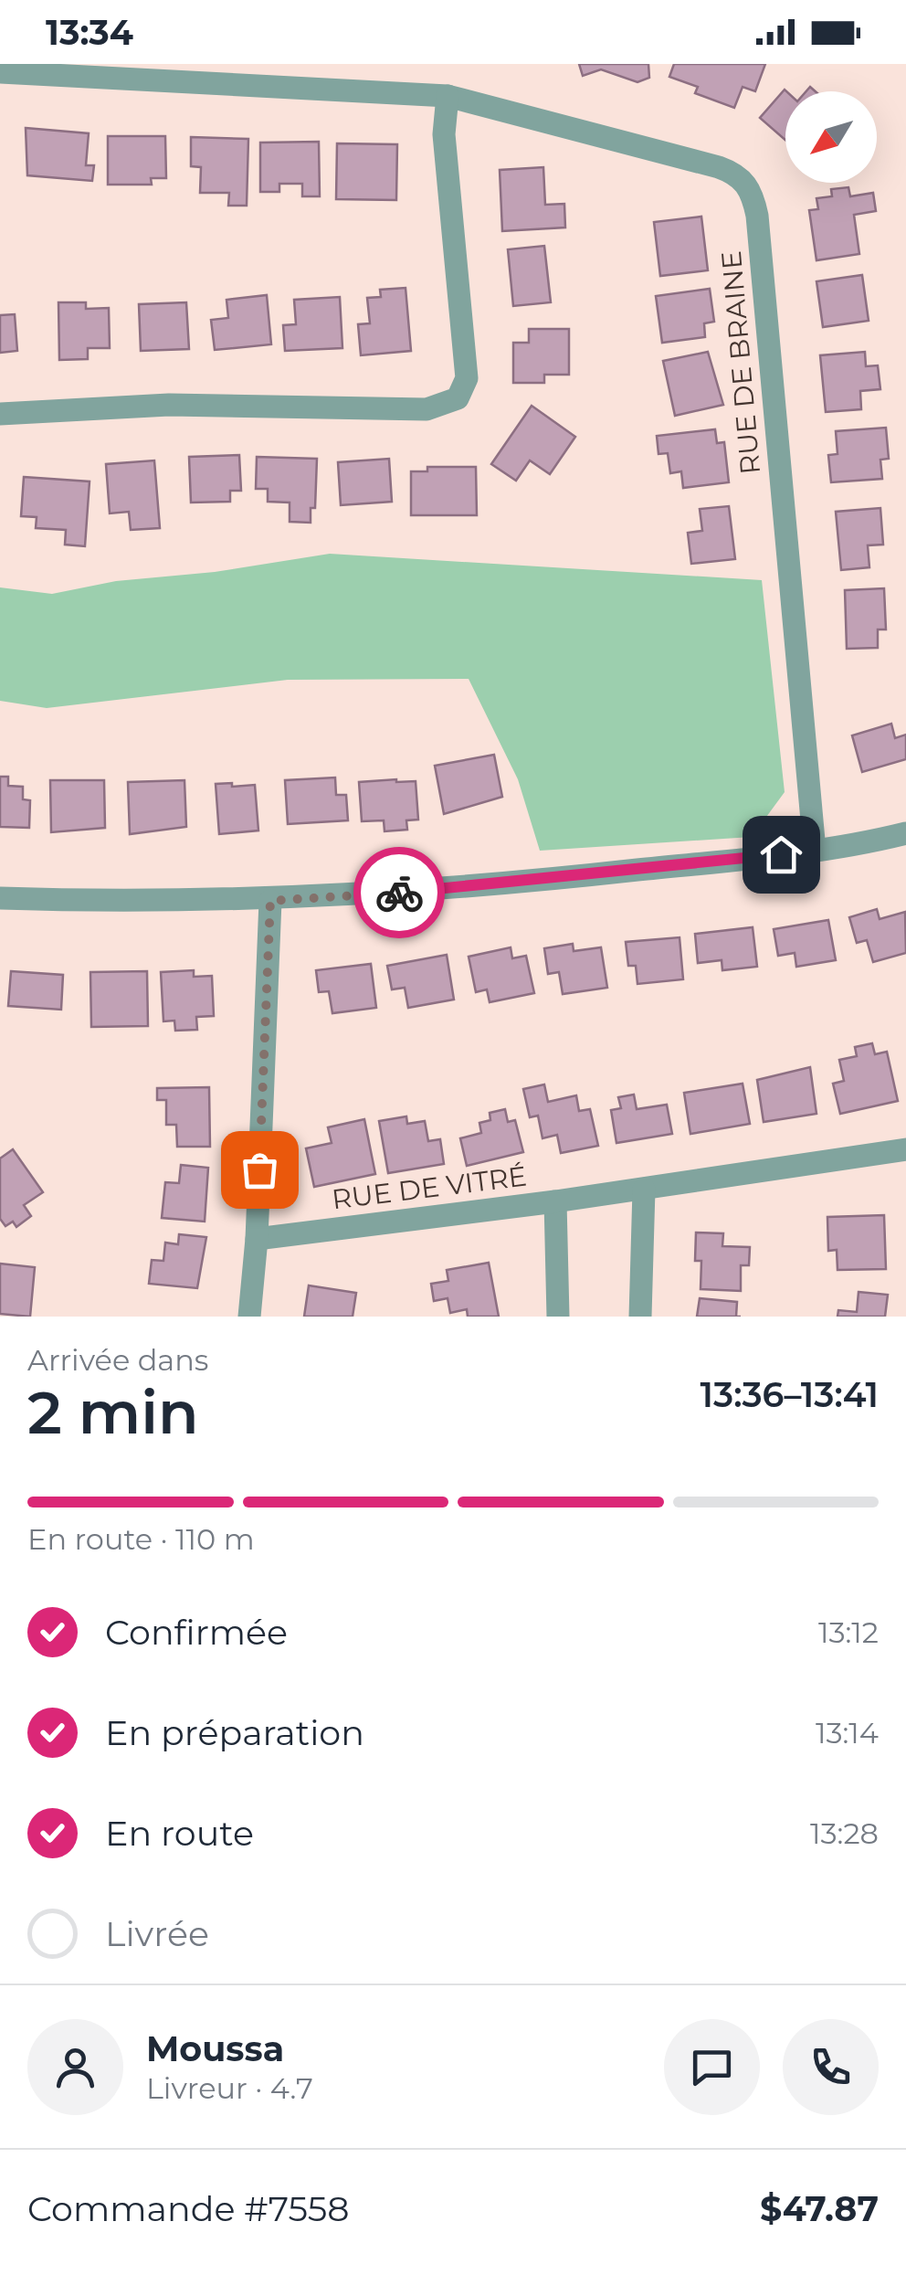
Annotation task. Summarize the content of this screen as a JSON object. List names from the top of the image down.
{
  "streets": {
    "street": ["RUE DE BRAINE", "RUE DE VITRÉ"]
  },
  "north": "bottom left",
  "page": {
    "status": "13:34",
    "heading": ["2 min", "Arrivée dans", "13:36–13:41"],
    "panel": [
      "Moussa",
      "Livreur · 4.7",
      "Commande #7558",
      "$47.87"
    ],
    "bar": "En route · 110 m",
    "list": [
      ["Confirmée", "13:12"],
      ["En préparation", "13:14"],
      ["En route", "13:28"],
      "Livrée"
    ]
  }
}
